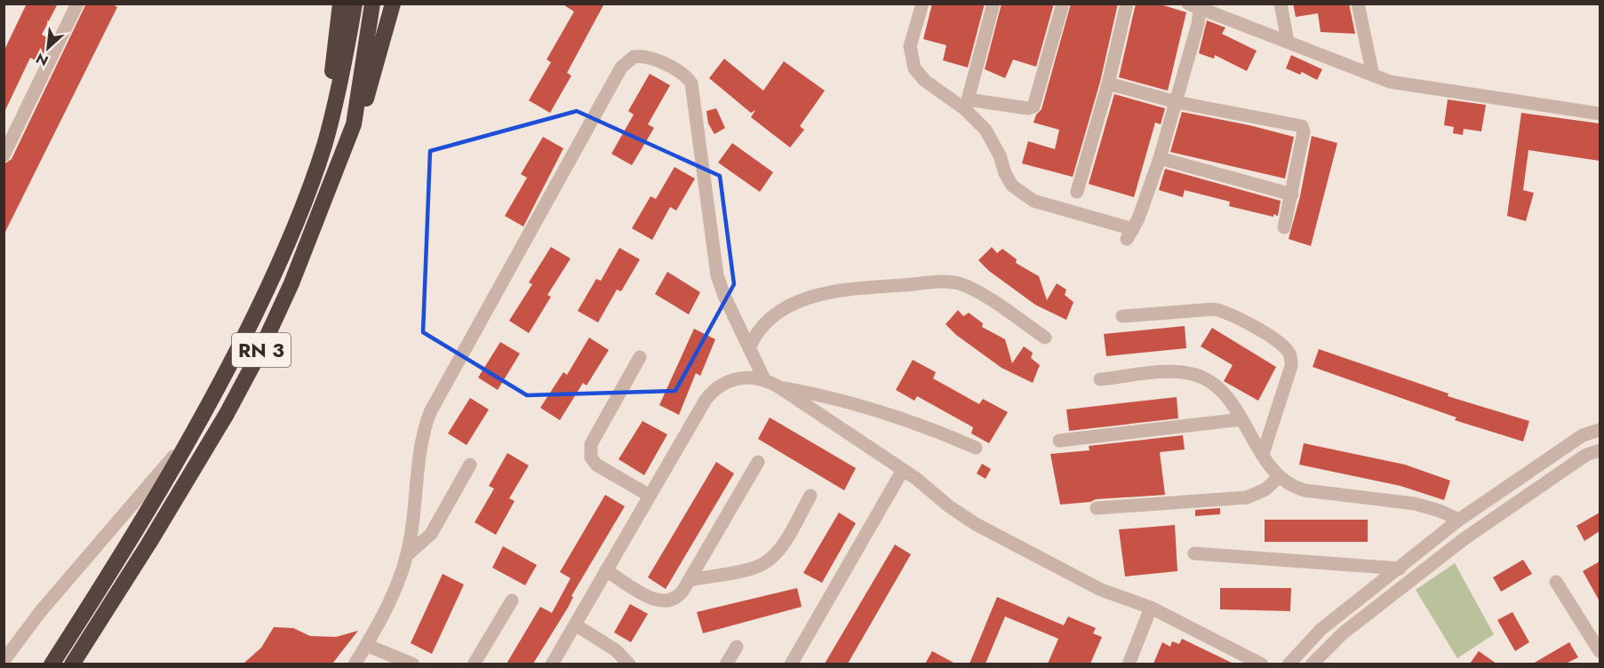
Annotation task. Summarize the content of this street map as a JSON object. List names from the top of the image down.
{
  "streets": {
    "highway": ["RN 3"]
  },
  "north": "bottom left"
}
